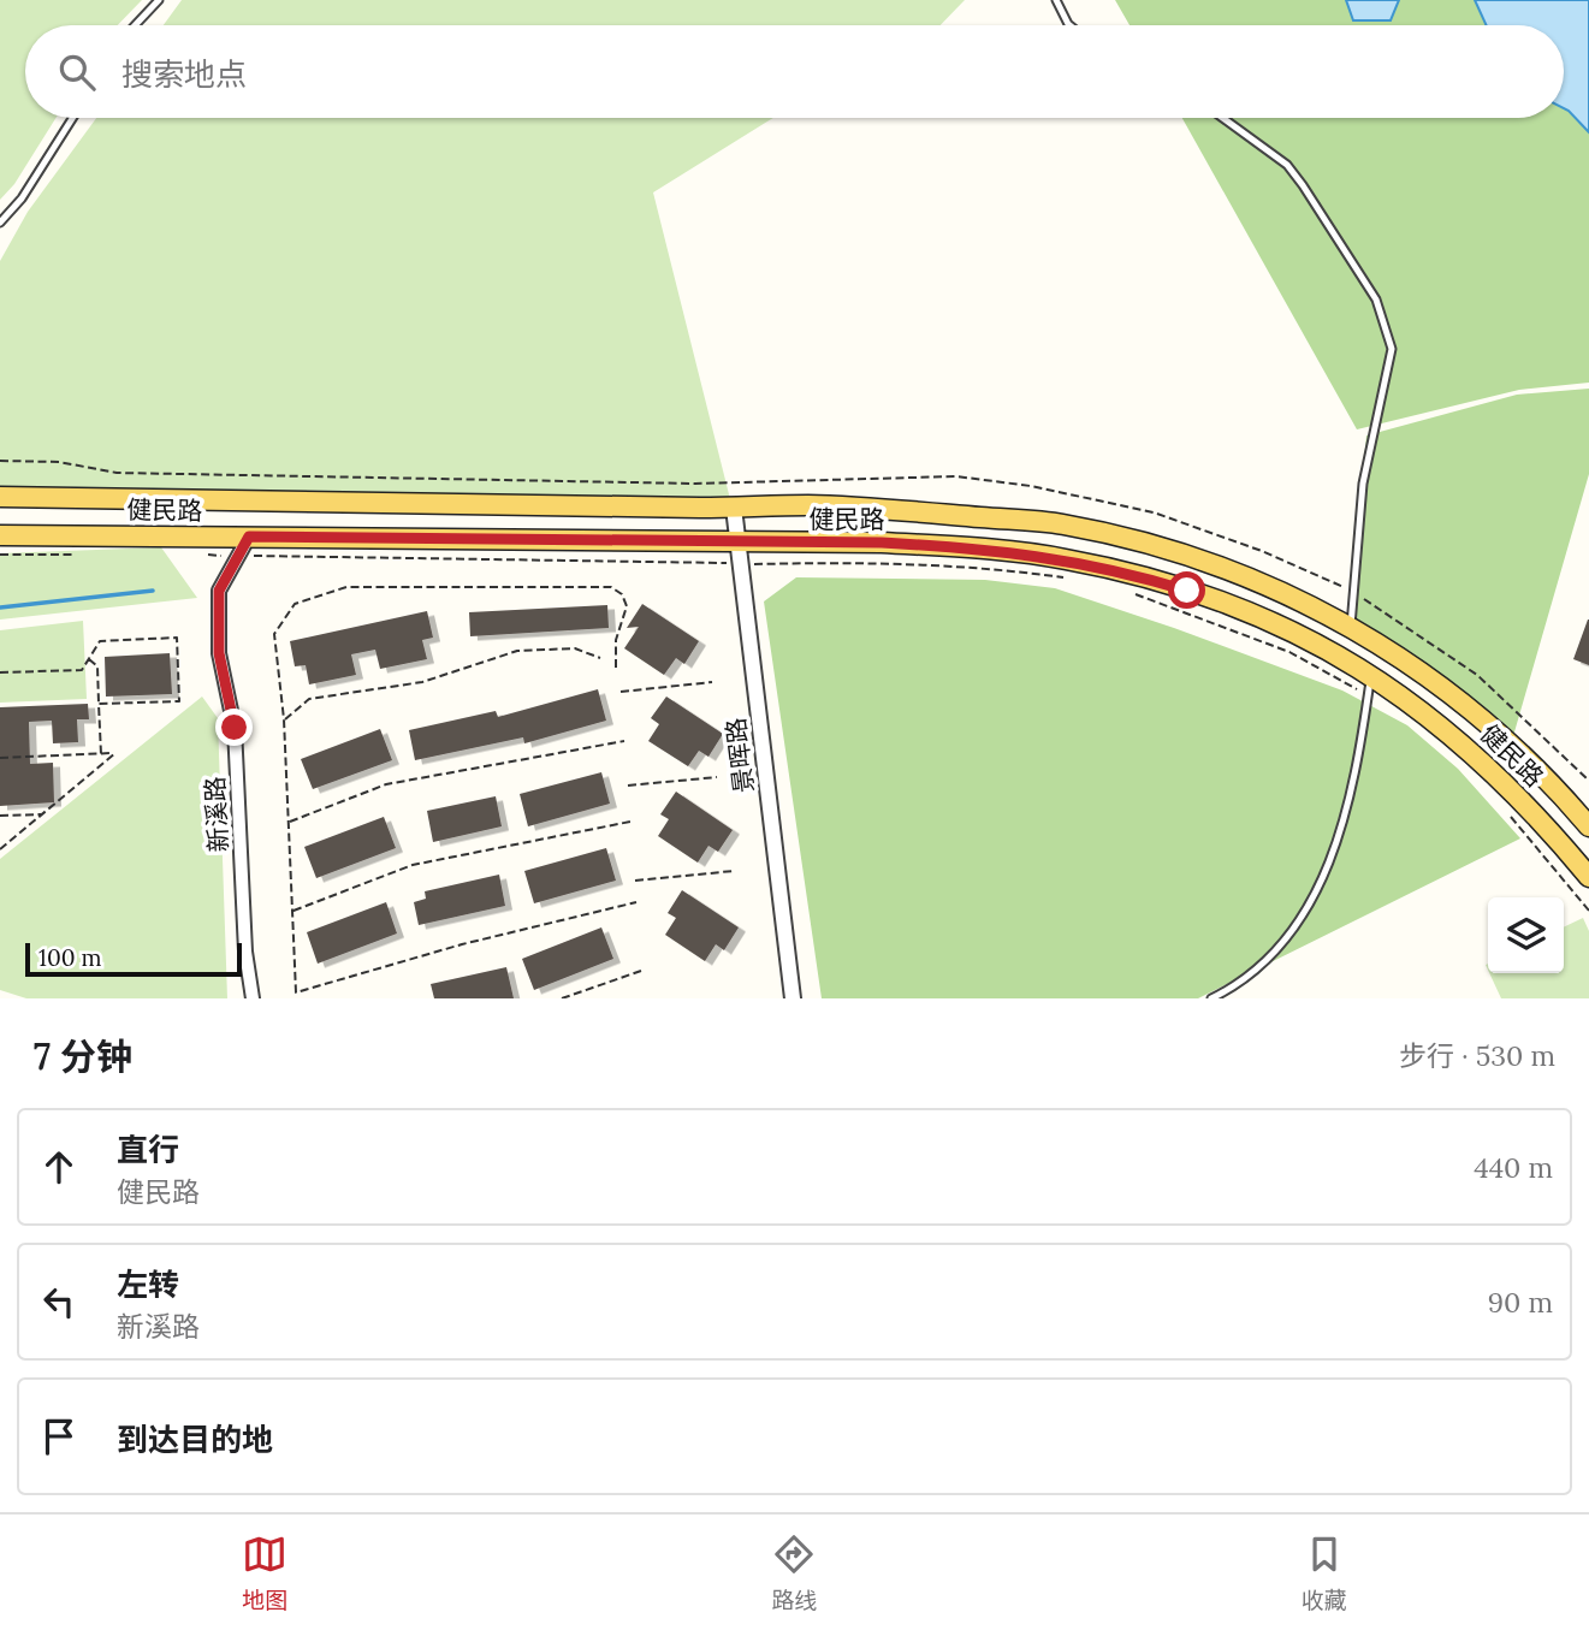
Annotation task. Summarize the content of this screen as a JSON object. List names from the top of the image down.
{
  "streets": {
    "main road": ["健民路"],
    "street": ["景晖路", "新溪路"]
  },
  "crossings": [
    ["健民路", "景晖路"],
    ["健民路", "新溪路"]
  ],
  "scale_bar": "100 m",
  "page": {
    "search": "搜索地点",
    "scale": "100 m",
    "heading": ["7 分钟", "步行 · 530 m"],
    "list": [
      ["直行", "健民路", "440 m"],
      ["左转", "新溪路", "90 m"],
      "到达目的地"
    ],
    "nav": ["地图", "路线", "收藏"]
  }
}
